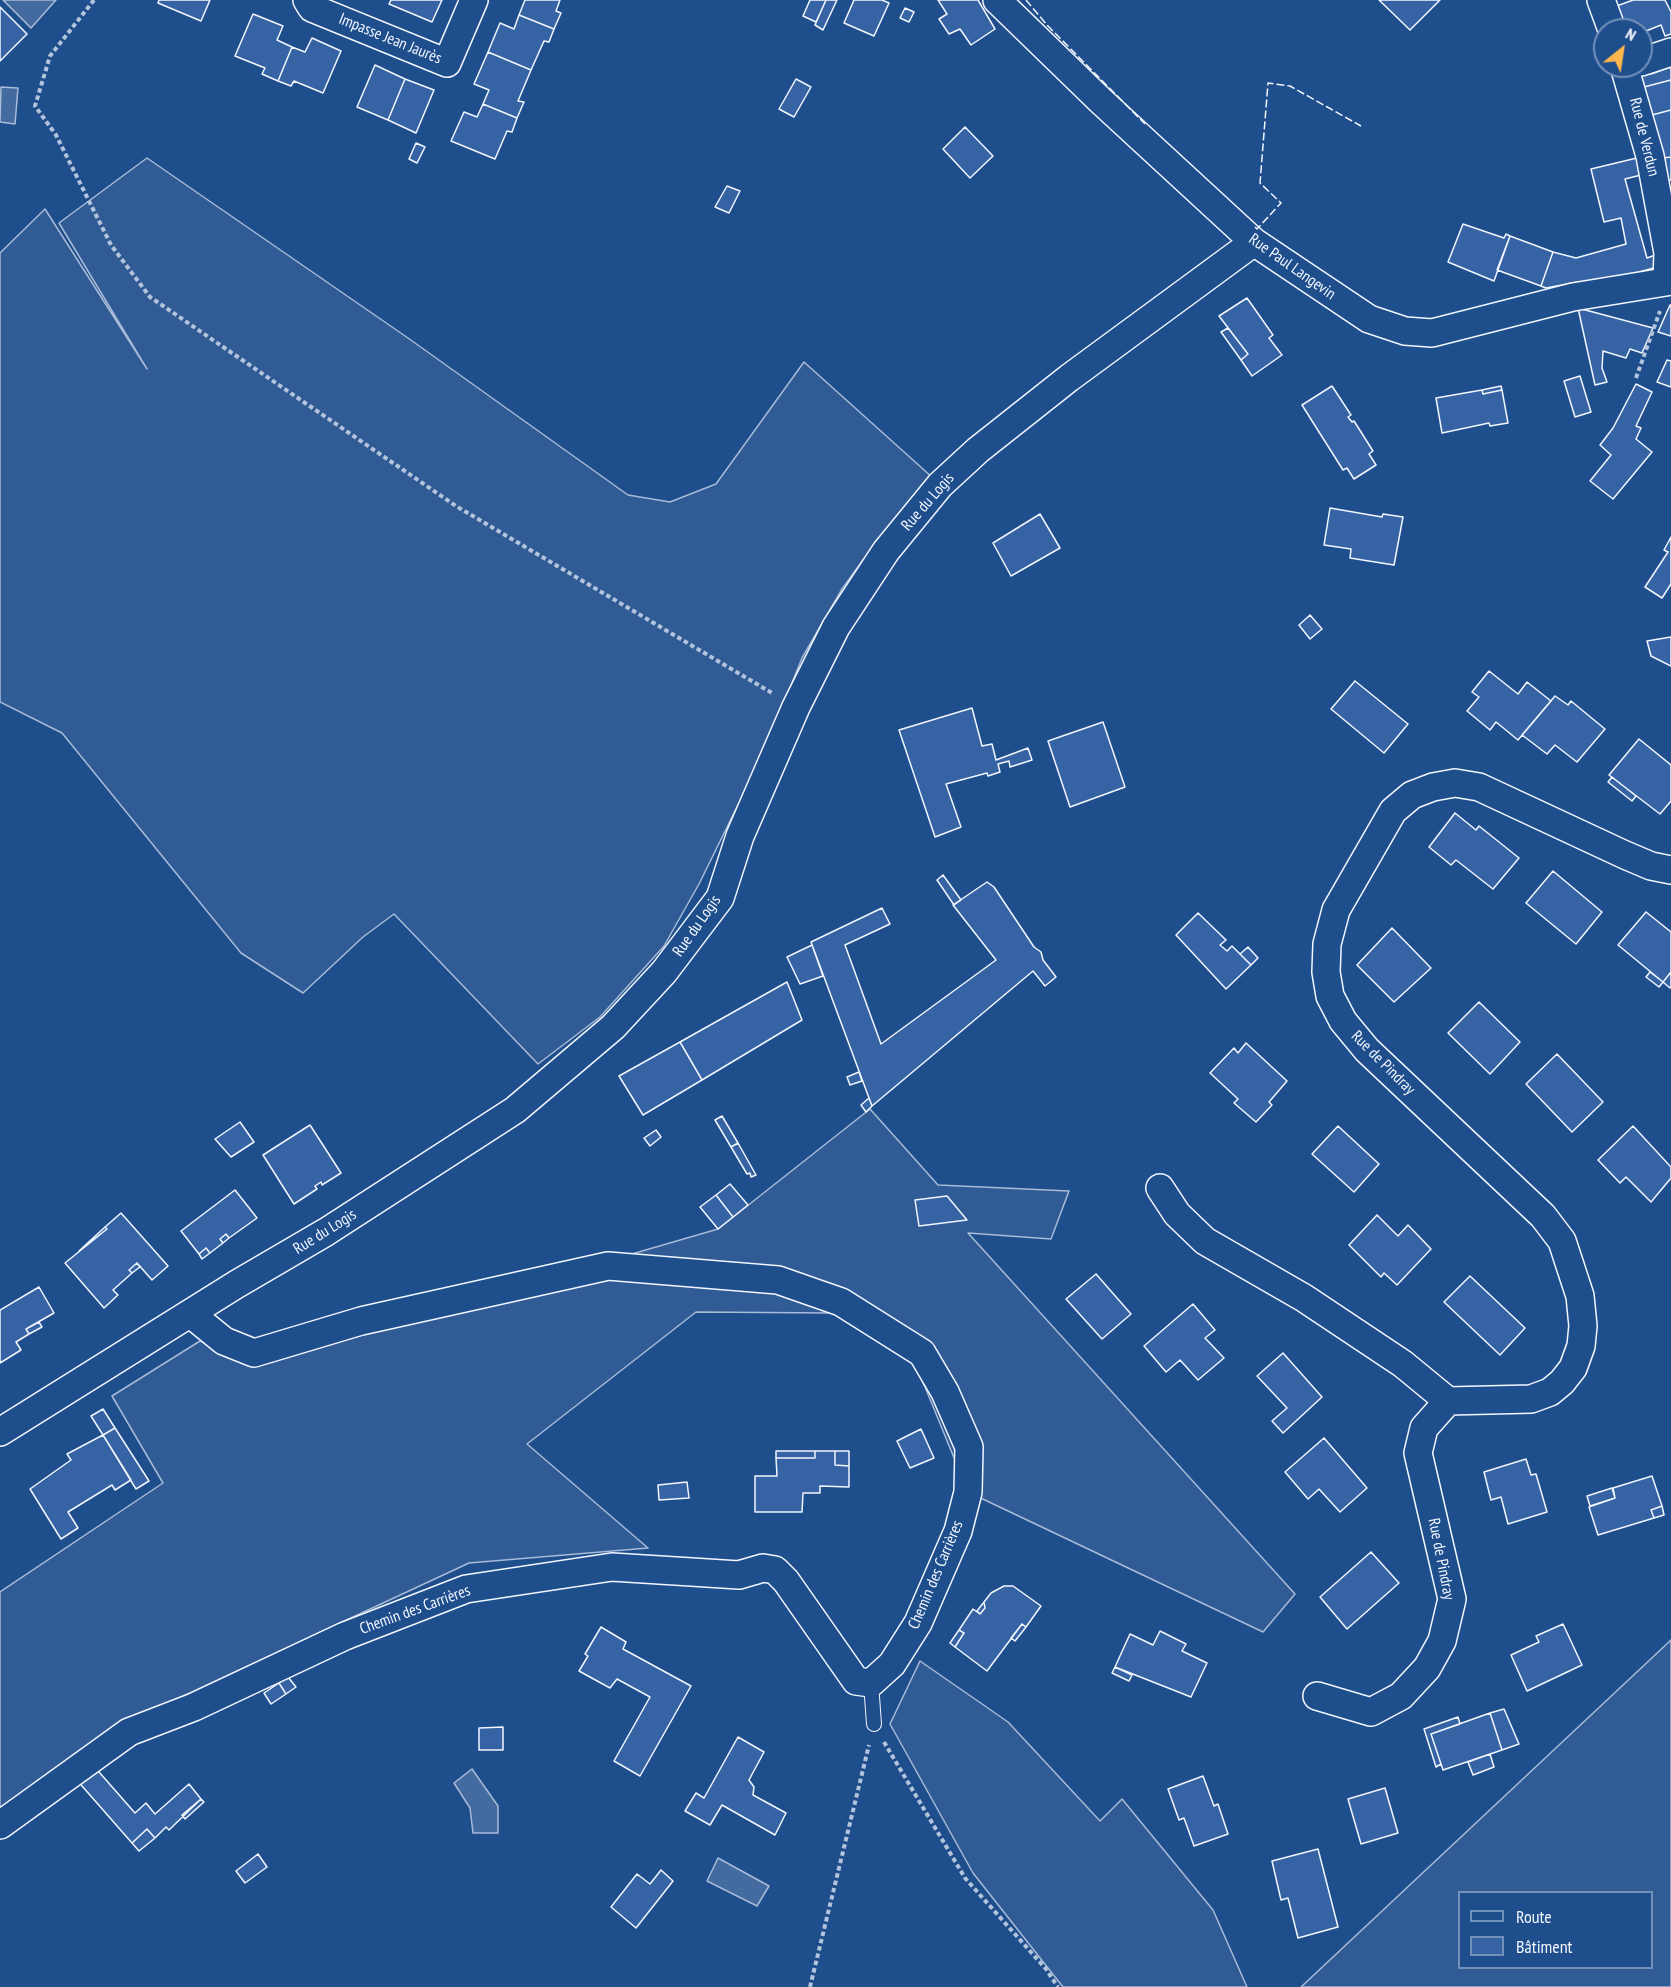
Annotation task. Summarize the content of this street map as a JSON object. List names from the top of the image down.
{
  "streets": {
    "street": [
      "Impasse Jean Jaurès",
      "Rue de Verdun",
      "Rue Paul Langevin",
      "Rue du Logis",
      "Rue de Pindray",
      "Chemin des Carrières"
    ]
  },
  "crossings": [
    ["Rue de Verdun", "Rue Paul Langevin"],
    ["Rue Paul Langevin", "Rue du Logis"],
    ["Rue du Logis", "Chemin des Carrières"]
  ],
  "legend": ["Route", "Bâtiment"],
  "north": "top right"
}
